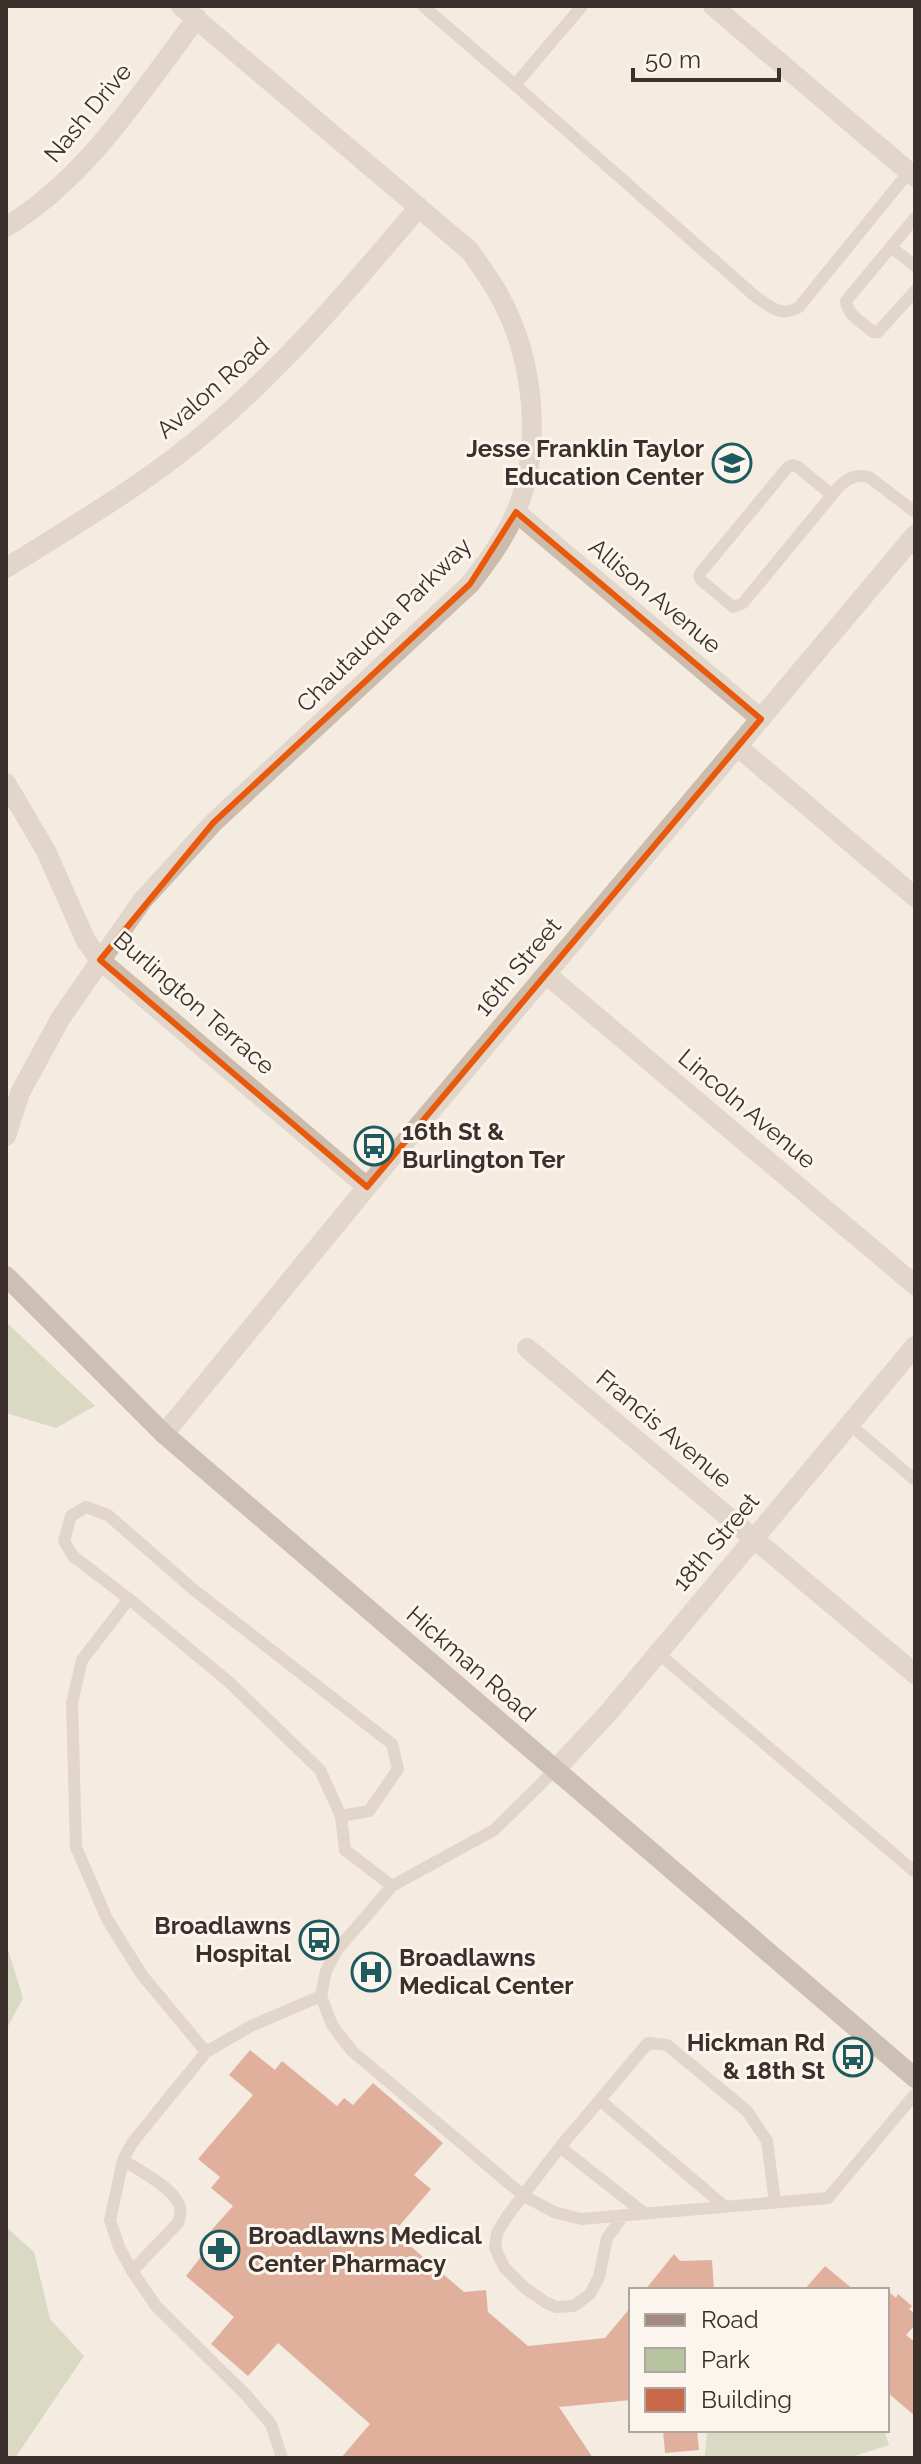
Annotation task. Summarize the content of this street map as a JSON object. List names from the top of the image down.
{
  "streets": {
    "main road": ["Hickman Road"],
    "street": [
      "Nash Drive",
      "Avalon Road",
      "Allison Avenue",
      "Chautauqua Parkway",
      "16th Street",
      "Burlington Terrace",
      "Lincoln Avenue",
      "Francis Avenue",
      "18th Street"
    ]
  },
  "crossings": [
    ["Nash Drive", "Chautauqua Parkway"],
    ["Avalon Road", "Chautauqua Parkway"],
    ["Allison Avenue", "Chautauqua Parkway"],
    ["Allison Avenue", "16th Street"],
    ["Chautauqua Parkway", "Burlington Terrace"],
    ["16th Street", "Burlington Terrace"],
    ["16th Street", "Lincoln Avenue"],
    ["16th Street", "Hickman Road"],
    ["Francis Avenue", "18th Street"],
    ["18th Street", "Hickman Road"]
  ],
  "places": {
    "school or university": ["Jesse Franklin Taylor Education Center"],
    "bus stop": ["16th St & Burlington Ter", "Broadlawns Hospital", "Hickman Rd & 18th St"],
    "hospital": ["Broadlawns Medical Center"],
    "pharmacy": ["Broadlawns Medical Center Pharmacy"]
  },
  "legend": ["Road", "Park", "Building"],
  "scale_bar": "50 m"
}
